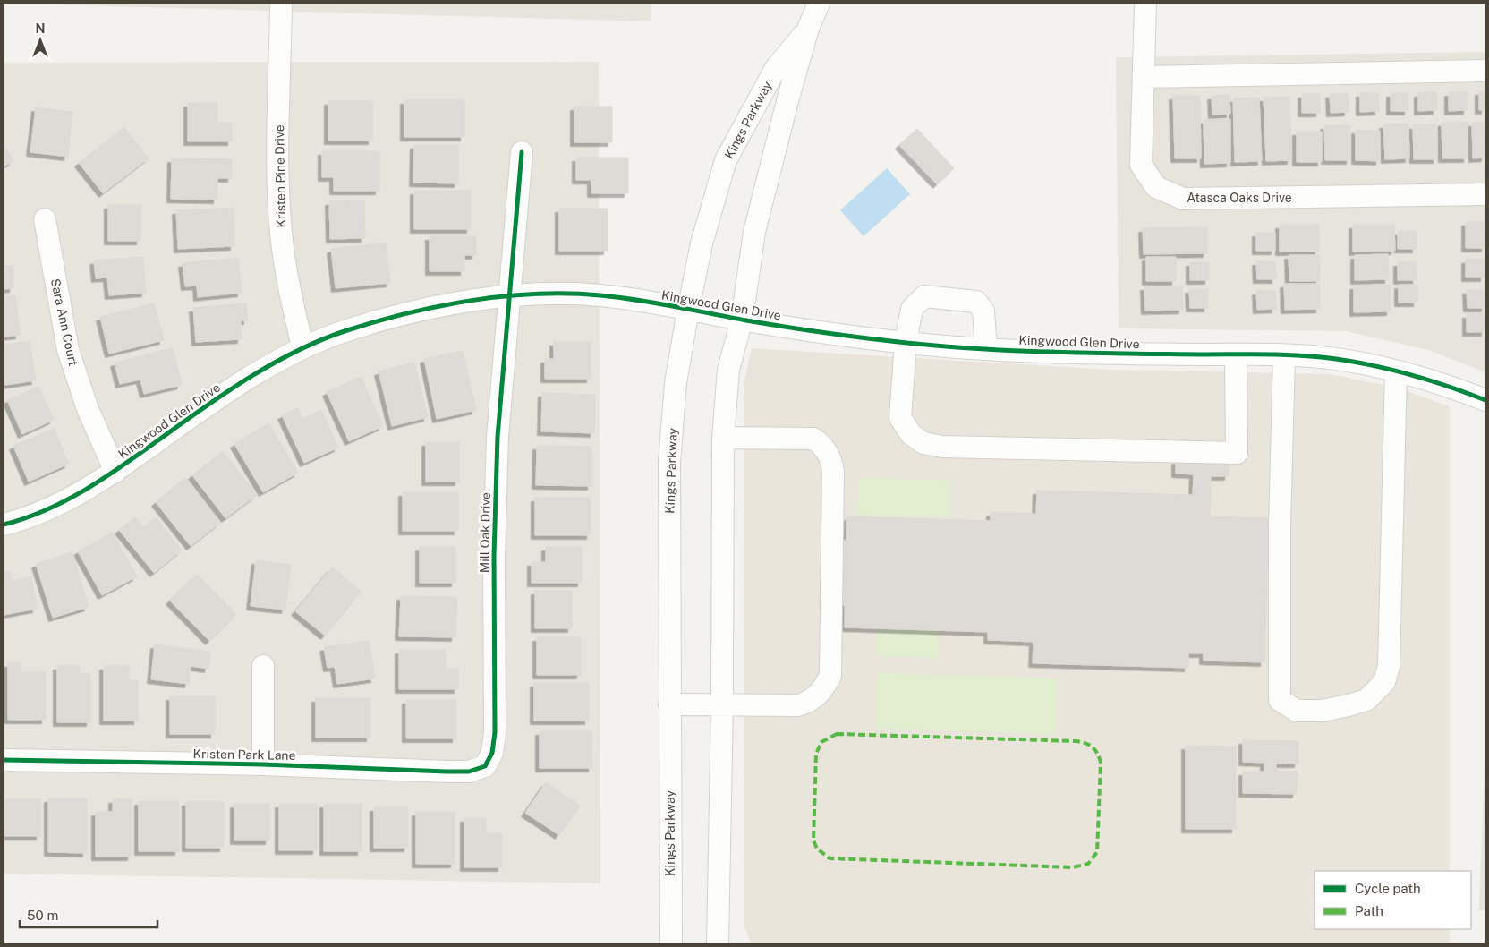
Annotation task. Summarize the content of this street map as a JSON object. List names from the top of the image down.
{
  "streets": {
    "street": [
      "Kings Parkway",
      "Kristen Pine Drive",
      "Atasca Oaks Drive",
      "Kingwood Glen Drive",
      "Sara Ann Court",
      "Mill Oak Drive",
      "Kristen Park Lane"
    ]
  },
  "crossings": [
    ["Kings Parkway", "Kingwood Glen Drive"],
    ["Kristen Pine Drive", "Kingwood Glen Drive"],
    ["Kingwood Glen Drive", "Sara Ann Court"],
    ["Kingwood Glen Drive", "Mill Oak Drive"],
    ["Mill Oak Drive", "Kristen Park Lane"]
  ],
  "legend": ["Cycle path", "Path"],
  "scale_bar": "50 m",
  "north": "top"
}
